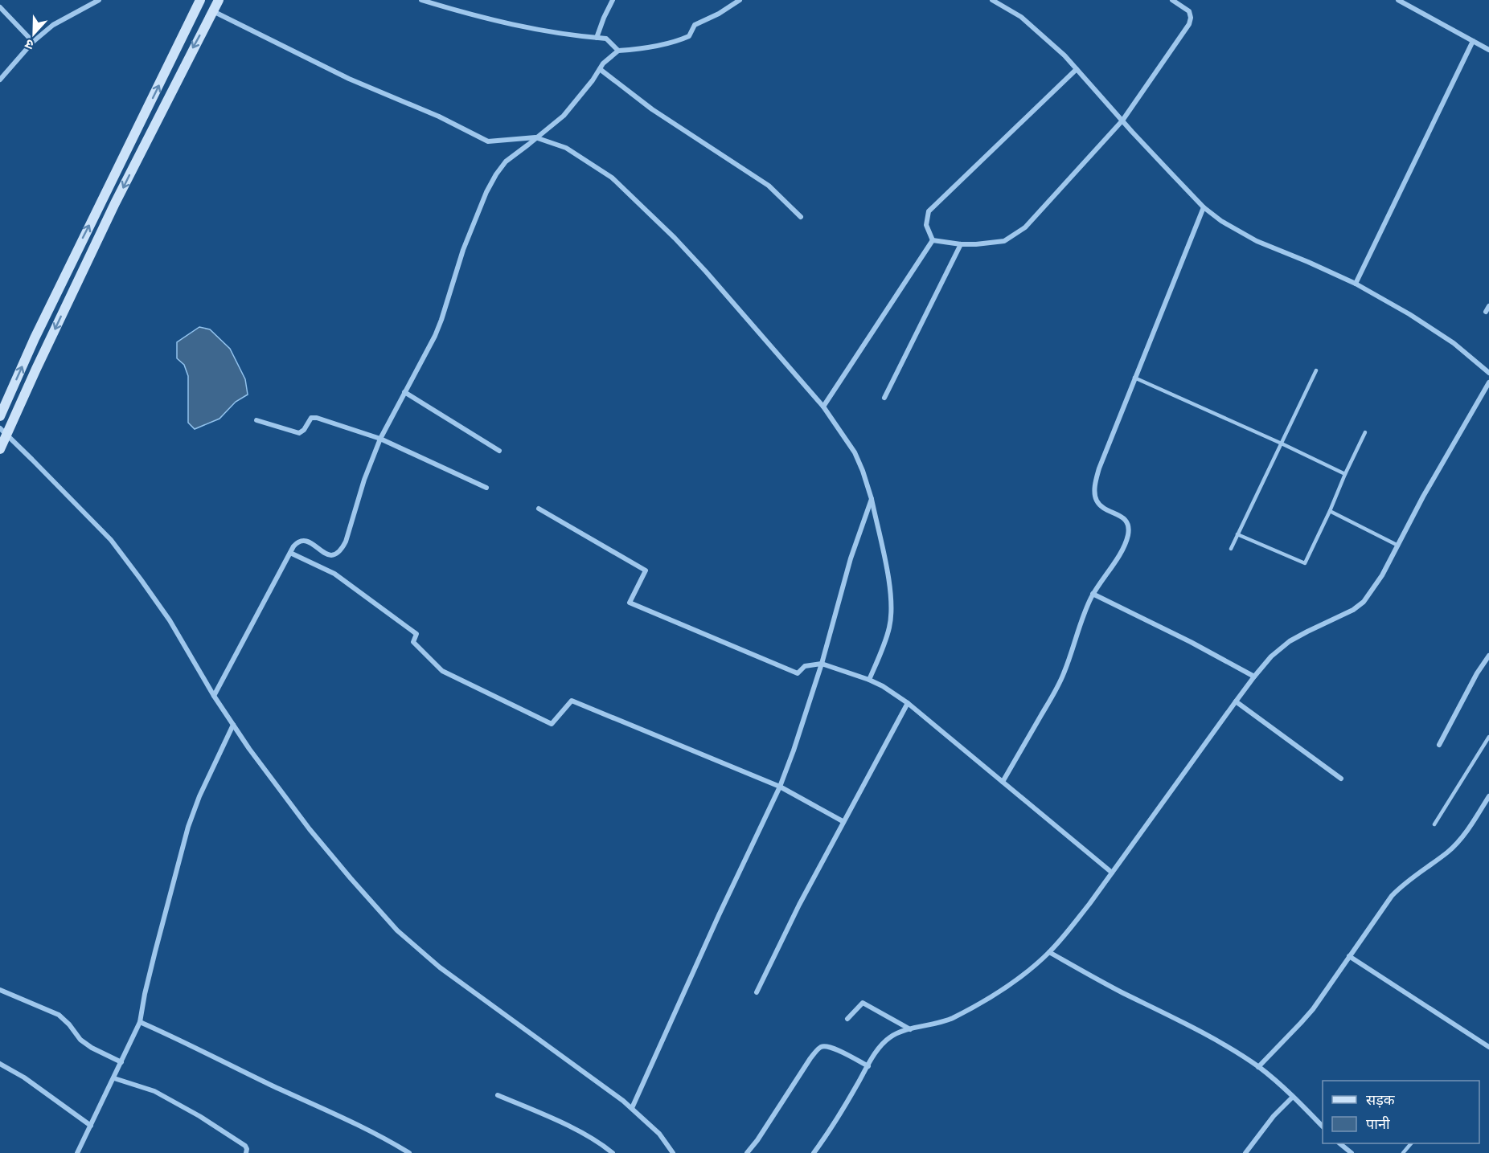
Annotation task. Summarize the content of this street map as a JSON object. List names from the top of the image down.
{
  "legend": ["सड़क", "पानी"],
  "north": "bottom"
}
